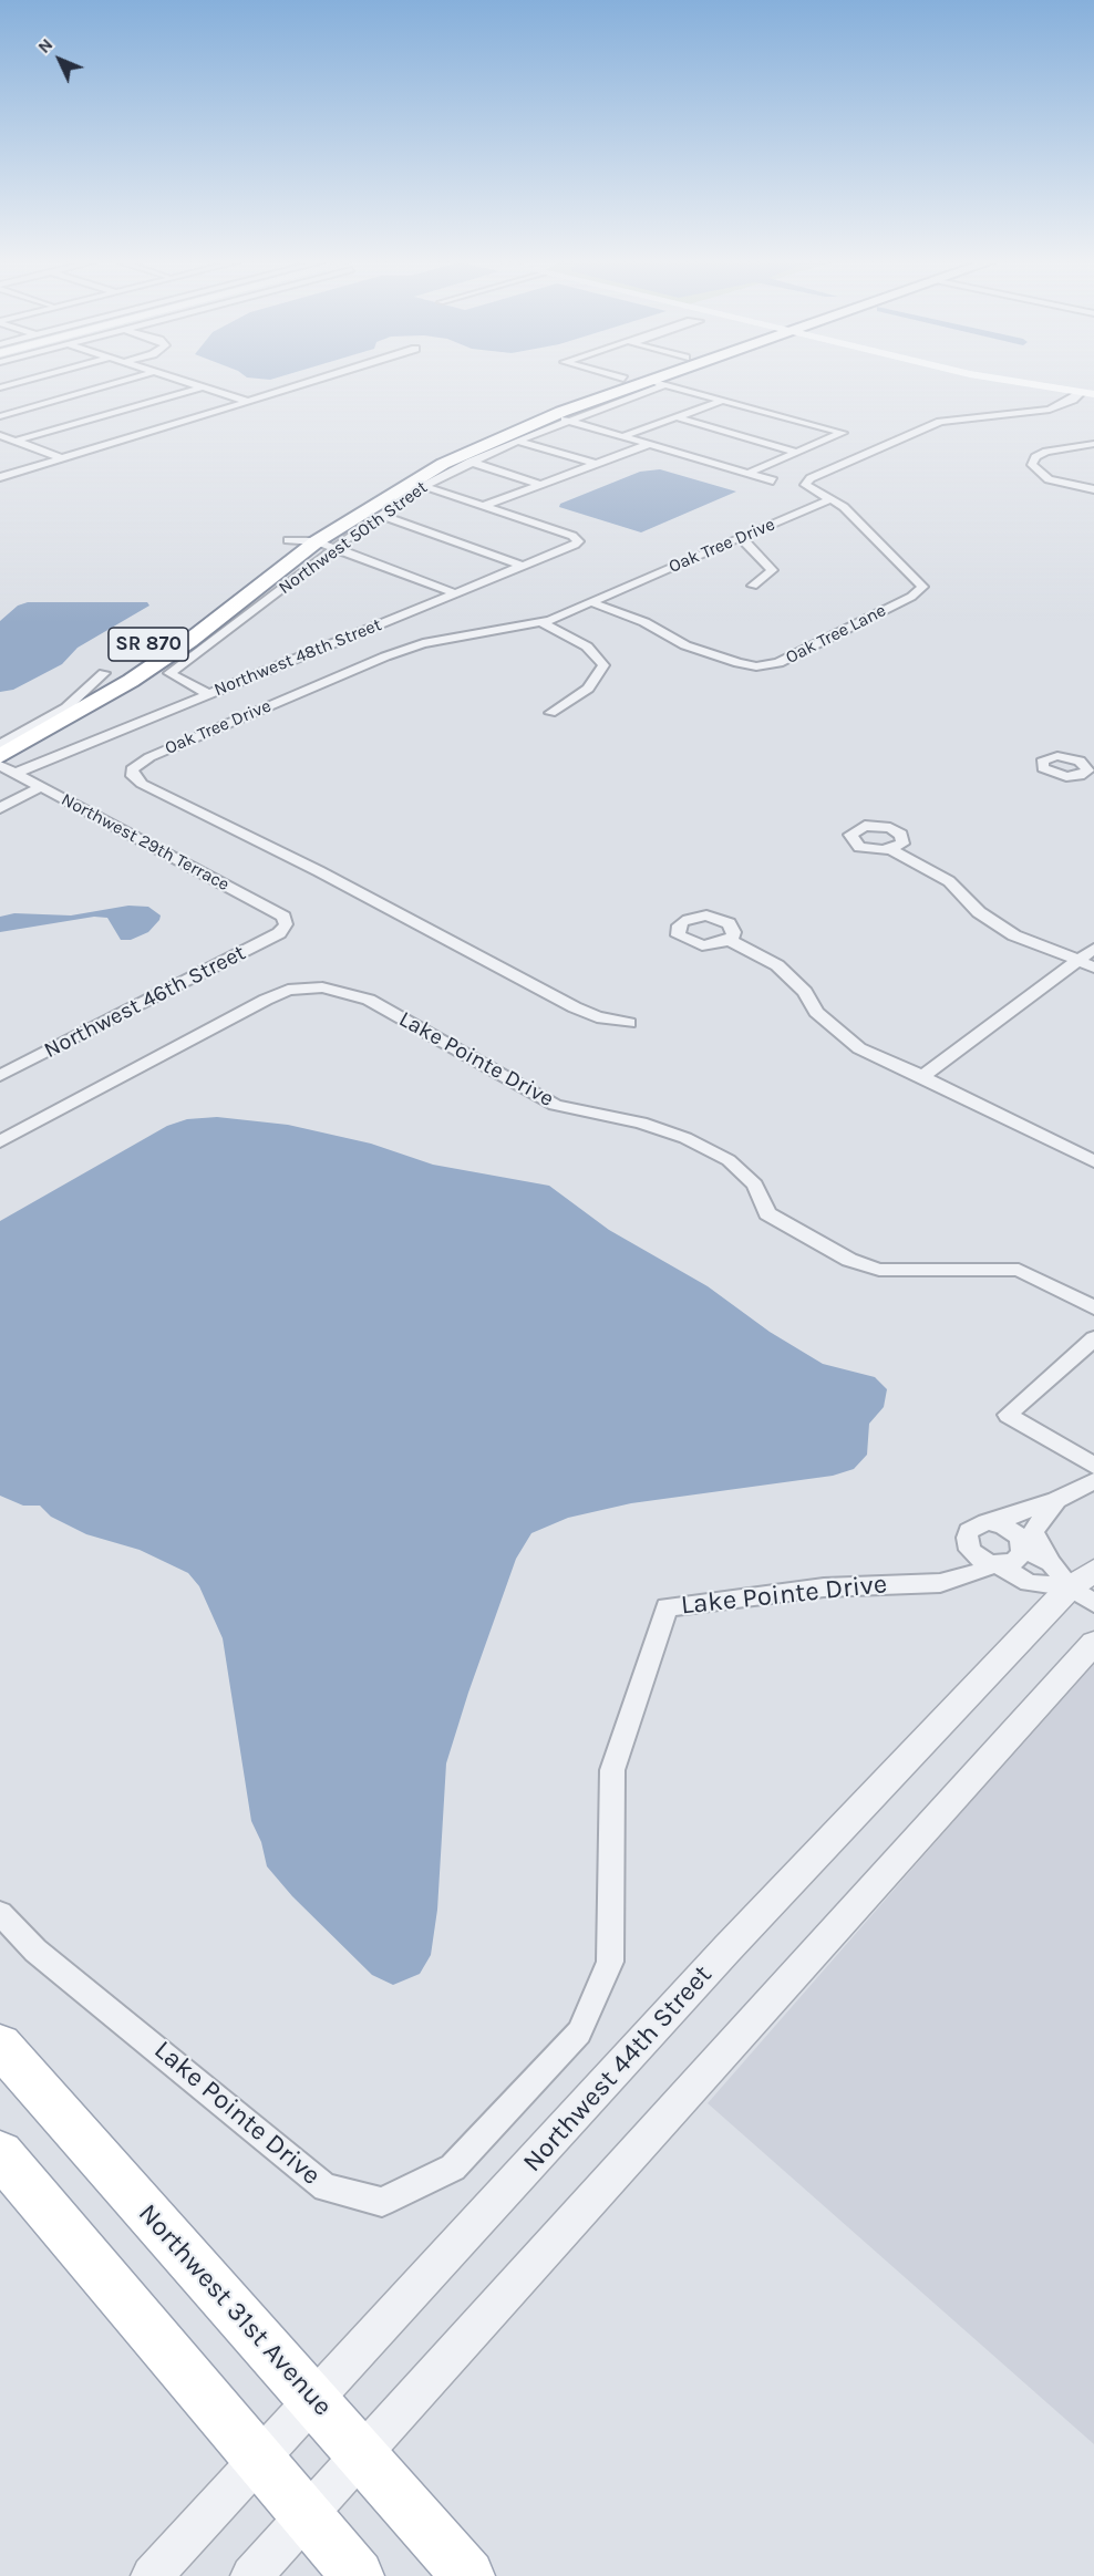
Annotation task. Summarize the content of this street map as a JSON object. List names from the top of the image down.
{
  "streets": {
    "highway": ["SR 870"],
    "main road": ["Northwest 31st Avenue"],
    "street": [
      "Northwest 50th Street",
      "Oak Tree Drive",
      "Oak Tree Lane",
      "Northwest 48th Street",
      "Northwest 29th Terrace",
      "Northwest 46th Street",
      "Lake Pointe Drive",
      "Northwest 44th Street"
    ]
  },
  "crossings": [
    ["Northwest 50th Street", "SR 870"],
    ["Northwest 50th Street", "Northwest 48th Street"],
    ["Oak Tree Drive", "Oak Tree Lane"],
    ["Northwest 48th Street", "Northwest 29th Terrace"],
    ["Northwest 29th Terrace", "Northwest 46th Street"],
    ["Northwest 44th Street", "Northwest 31st Avenue"]
  ],
  "north": "top left"
}
